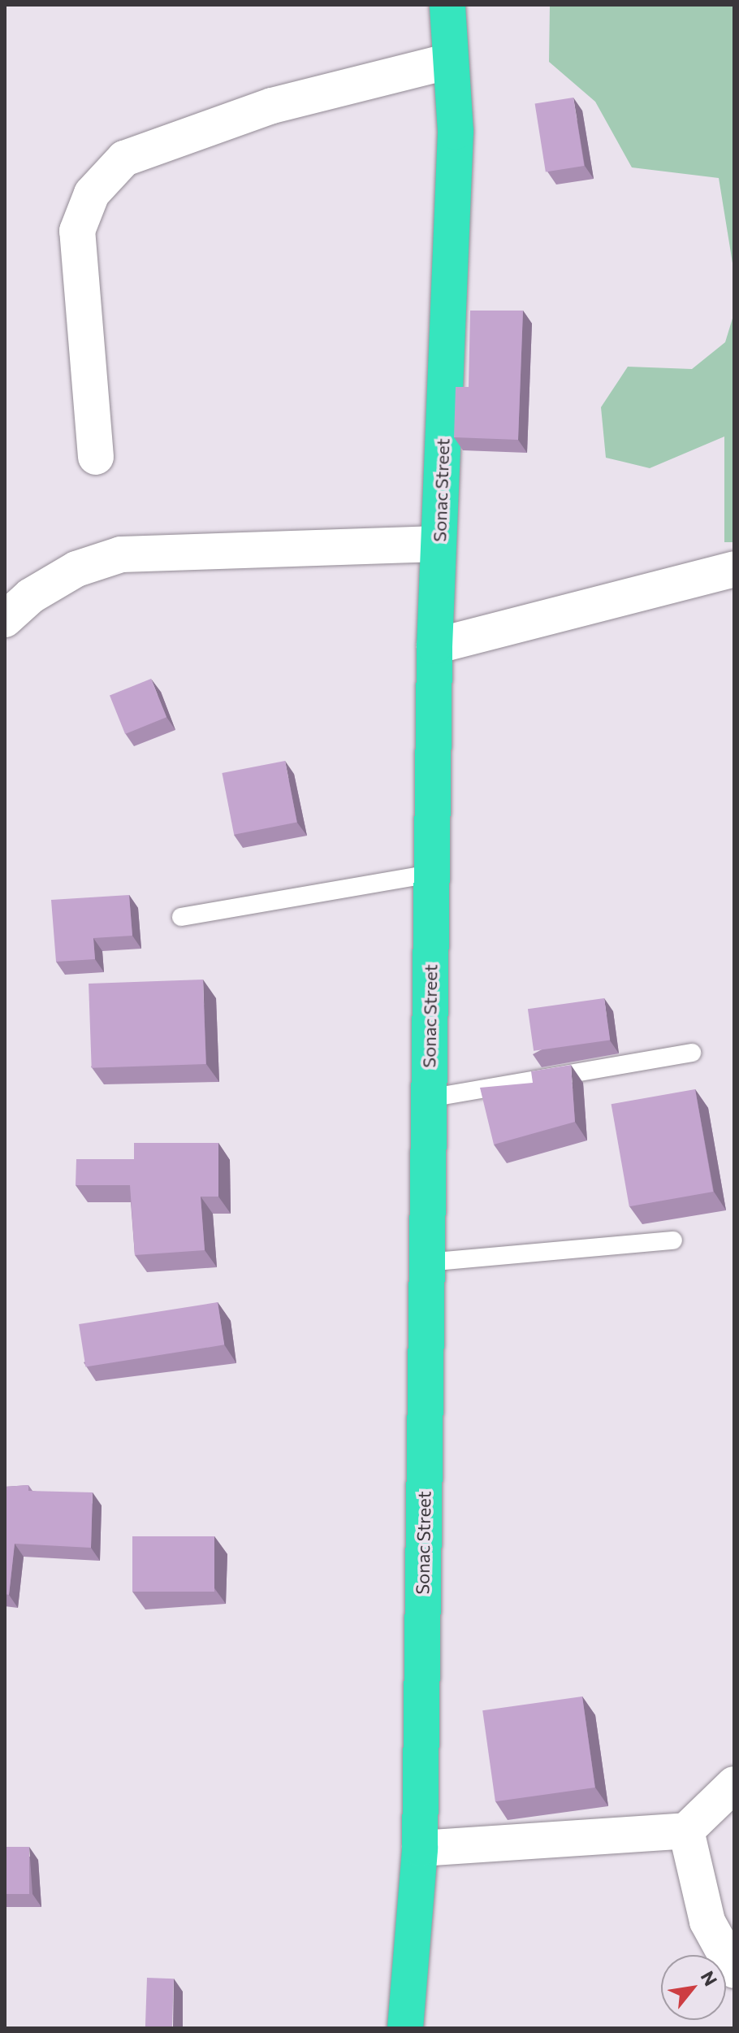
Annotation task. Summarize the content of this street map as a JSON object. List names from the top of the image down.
{
  "streets": {
    "highway": ["Sonac Street"]
  },
  "north": "top right"
}
